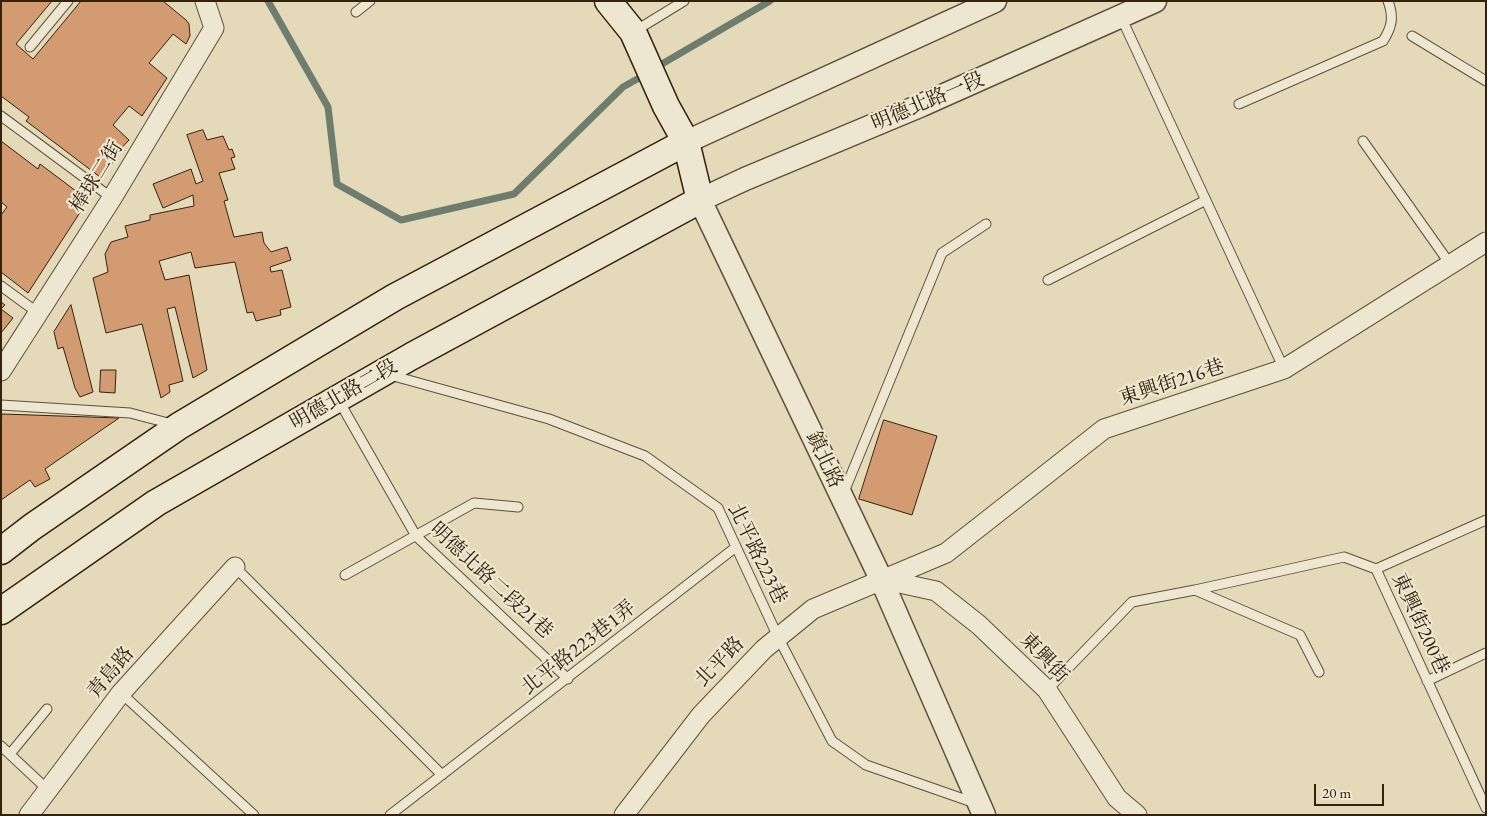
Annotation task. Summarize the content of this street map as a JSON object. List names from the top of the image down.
{
  "streets": {
    "main road": ["明德北路二段", "鎮北路"],
    "street": [
      "明德北路一段",
      "棒球二街",
      "東興街216巷",
      "東興街",
      "北平路",
      "青島路"
    ],
    "lane": [
      "北平路223巷",
      "明德北路二段21巷",
      "東興街200巷",
      "北平路223巷1弄"
    ]
  },
  "crossings": [
    ["明德北路一段", "明德北路二段"],
    ["明德北路一段", "鎮北路"],
    ["東興街216巷", "鎮北路"],
    ["東興街216巷", "東興街"],
    ["東興街216巷", "北平路"],
    ["明德北路二段", "鎮北路"],
    ["明德北路二段", "北平路223巷"],
    ["明德北路二段", "明德北路二段21巷"],
    ["鎮北路", "北平路223巷"],
    ["鎮北路", "東興街"],
    ["鎮北路", "北平路"],
    ["北平路223巷", "北平路223巷1弄"],
    ["北平路223巷", "北平路"],
    ["明德北路二段21巷", "北平路223巷1弄"],
    ["東興街200巷", "東興街"],
    ["東興街", "北平路"]
  ],
  "scale_bar": "20 m"
}
